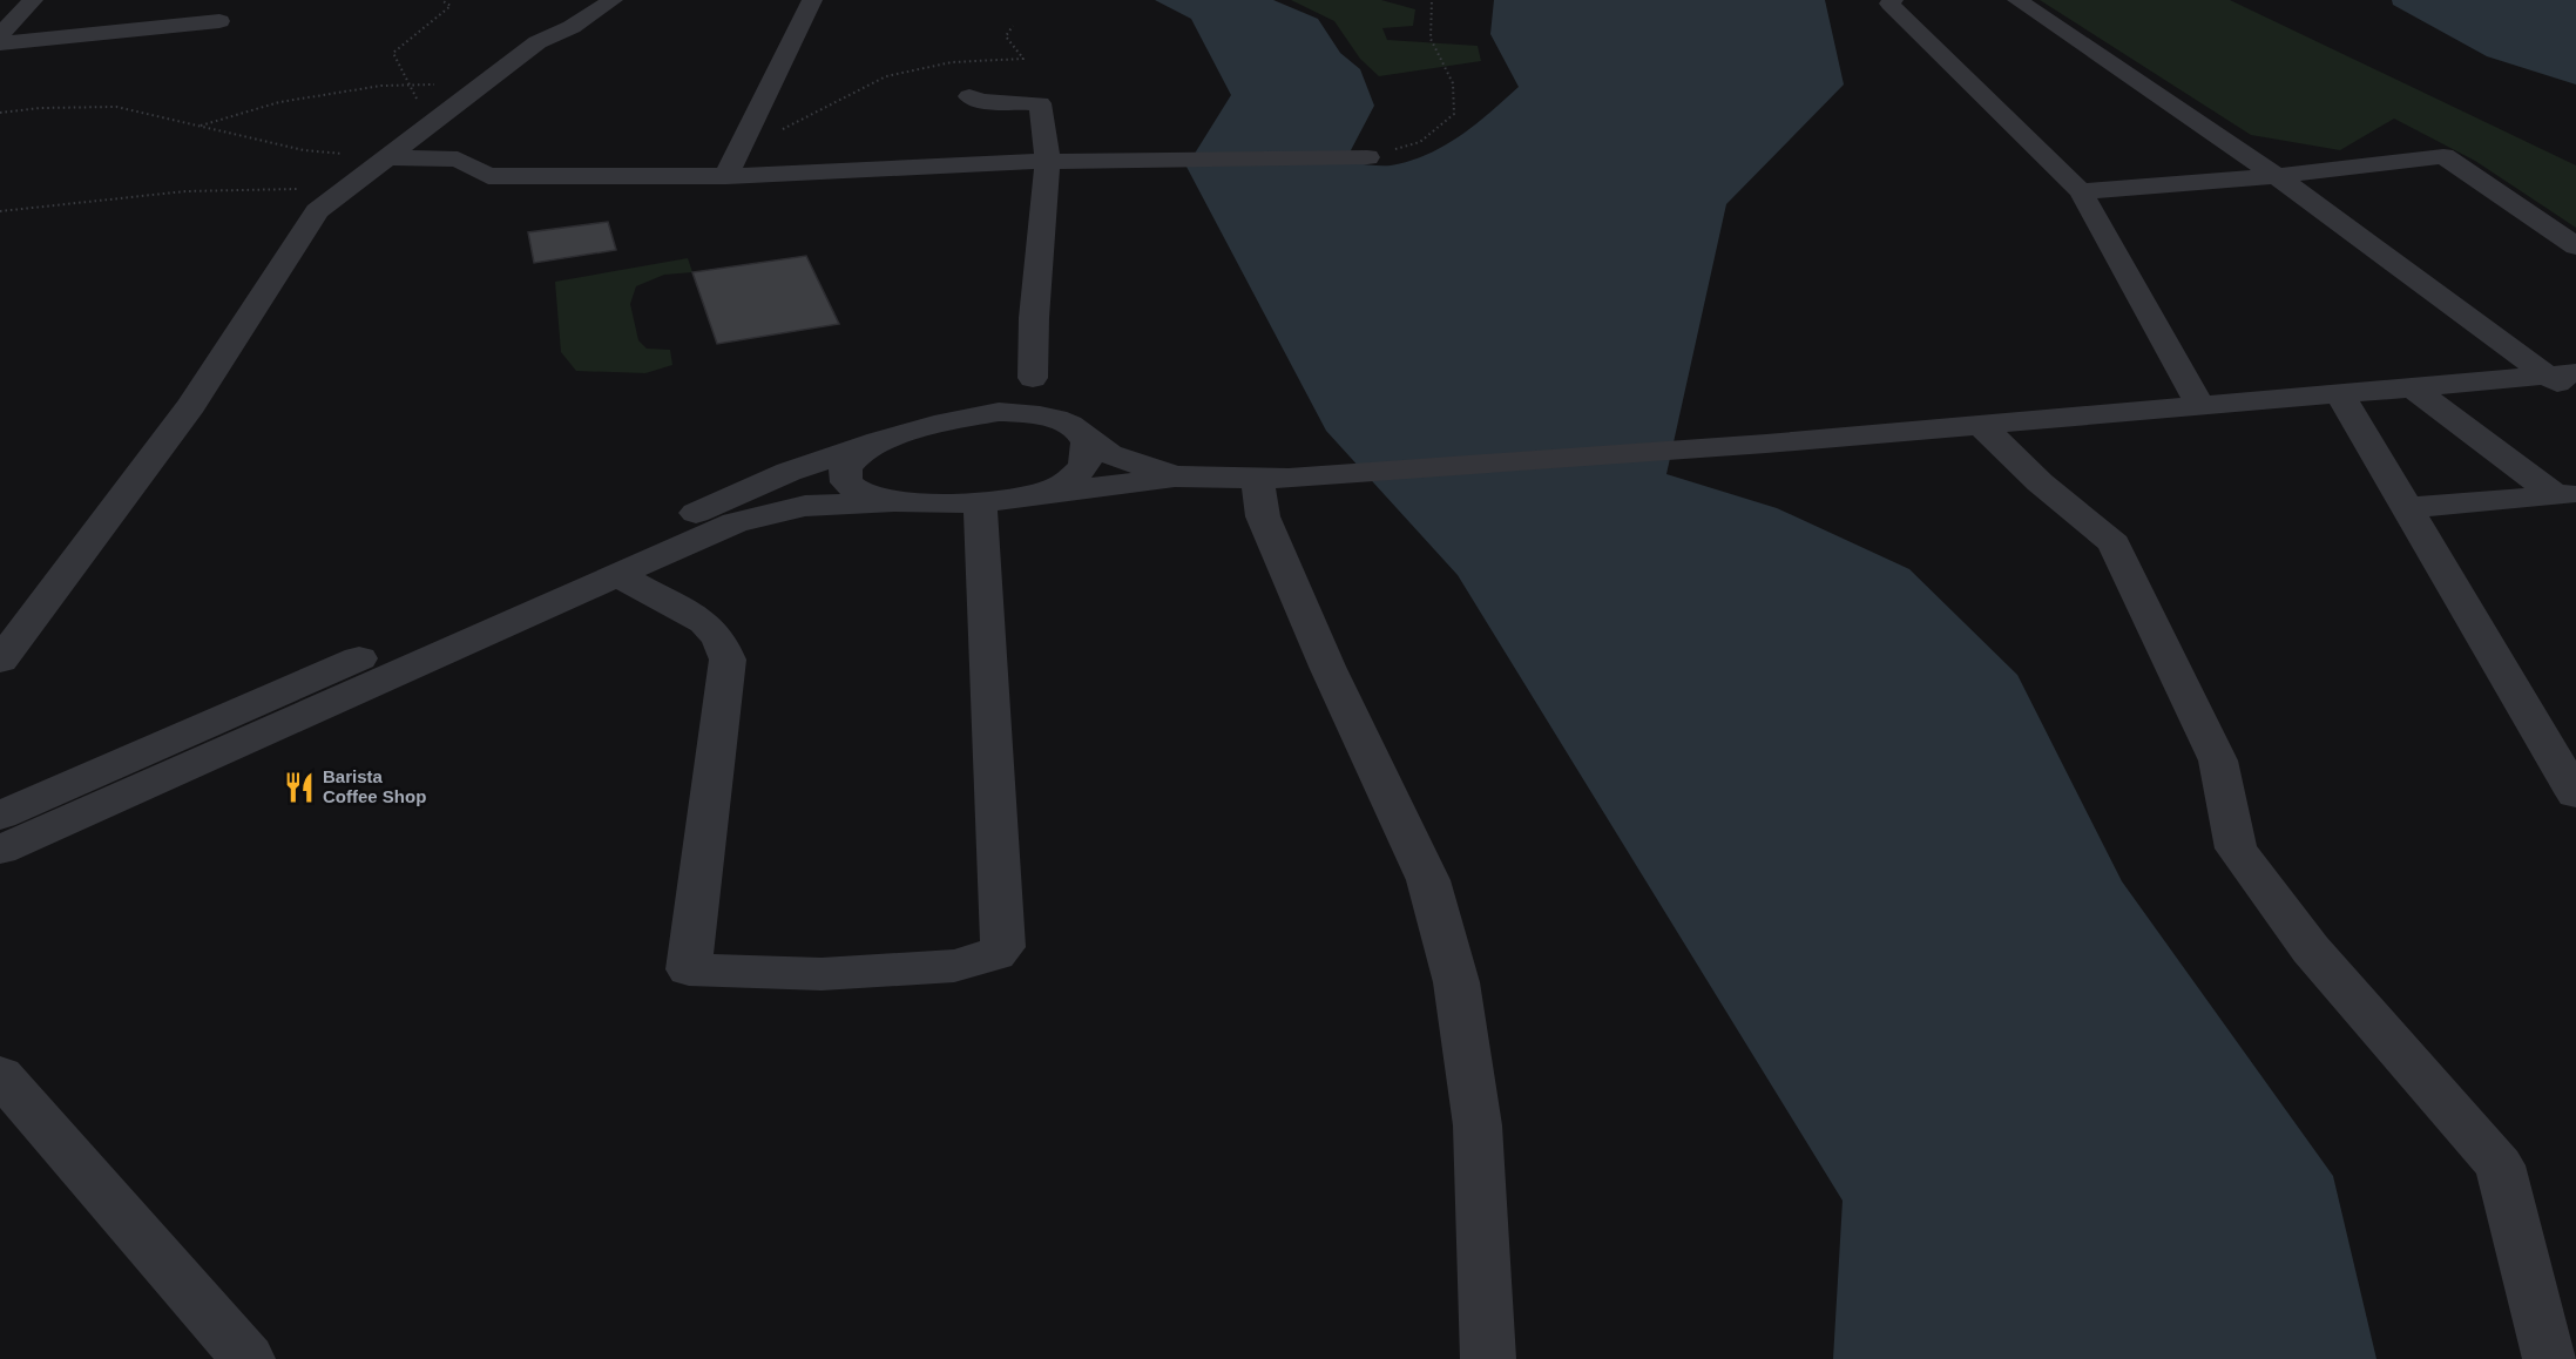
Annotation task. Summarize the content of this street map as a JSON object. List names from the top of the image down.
{
  "places": {
    "restaurant": ["Barista Coffee Shop"]
  }
}
